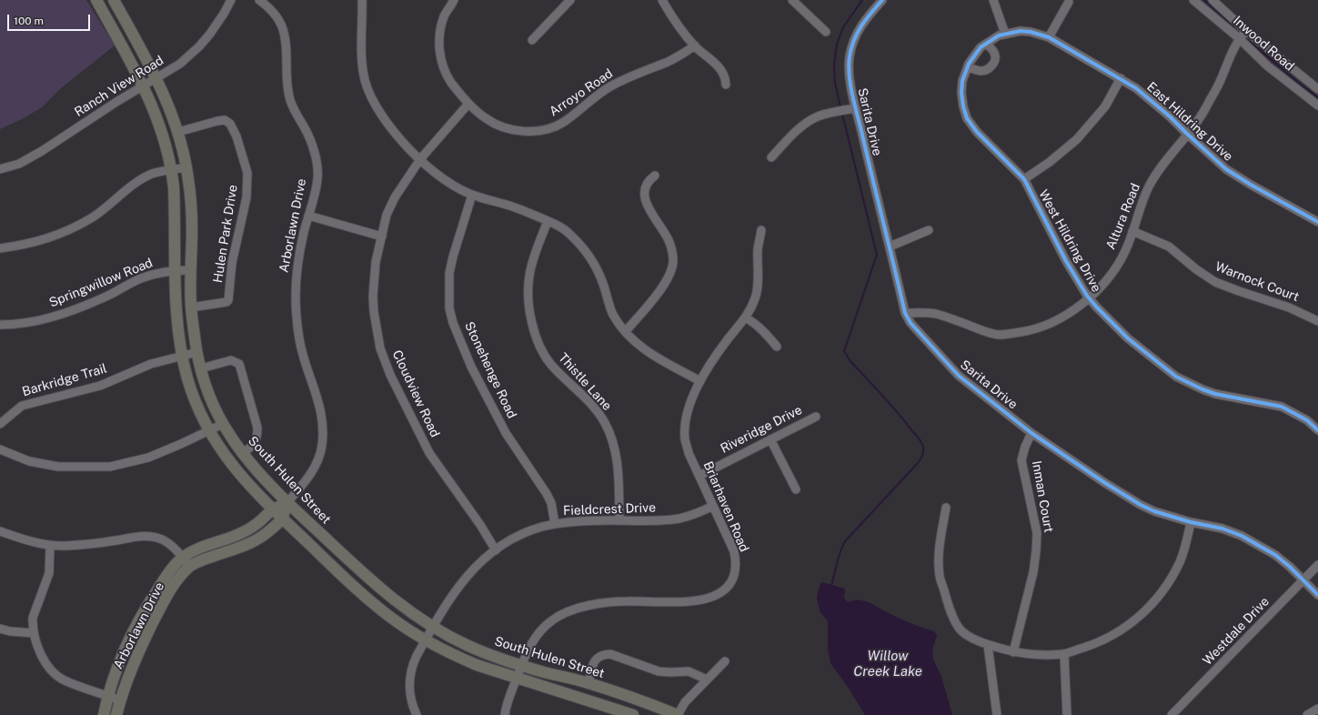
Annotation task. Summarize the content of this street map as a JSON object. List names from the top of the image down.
{
  "streets": {
    "main road": ["Arborlawn Drive", "South Hulen Street"],
    "street": [
      "Inwood Road",
      "Ranch View Road",
      "Arroyo Road",
      "Sarita Drive",
      "East Hildring Drive",
      "Altura Road",
      "Hulen Park Drive",
      "West Hildring Drive",
      "Warnock Court",
      "Springwillow Road",
      "Stonehenge Road",
      "Barkridge Trail",
      "Thistle Lane",
      "Cloudview Road",
      "Riveridge Drive",
      "Inman Court",
      "Briarhaven Road",
      "Fieldcrest Drive",
      "Westdale Drive"
    ]
  },
  "crossings": [
    ["Inwood Road", "Altura Road"],
    ["Ranch View Road", "South Hulen Street"],
    ["Arroyo Road", "Cloudview Road"],
    ["Sarita Drive", "Altura Road"],
    ["Sarita Drive", "Inman Court"],
    ["Sarita Drive", "Westdale Drive"],
    ["East Hildring Drive", "Altura Road"],
    ["East Hildring Drive", "West Hildring Drive"],
    ["Altura Road", "West Hildring Drive"],
    ["Altura Road", "Warnock Court"],
    ["Arborlawn Drive", "South Hulen Street"],
    ["Hulen Park Drive", "South Hulen Street"],
    ["Springwillow Road", "South Hulen Street"],
    ["Stonehenge Road", "Fieldcrest Drive"],
    ["Barkridge Trail", "South Hulen Street"],
    ["Thistle Lane", "Fieldcrest Drive"],
    ["Cloudview Road", "Fieldcrest Drive"],
    ["Riveridge Drive", "Briarhaven Road"],
    ["South Hulen Street", "Briarhaven Road"],
    ["South Hulen Street", "Fieldcrest Drive"],
    ["Briarhaven Road", "Fieldcrest Drive"]
  ],
  "water": ["Willow Creek Lake"],
  "scale_bar": "100 m"
}
